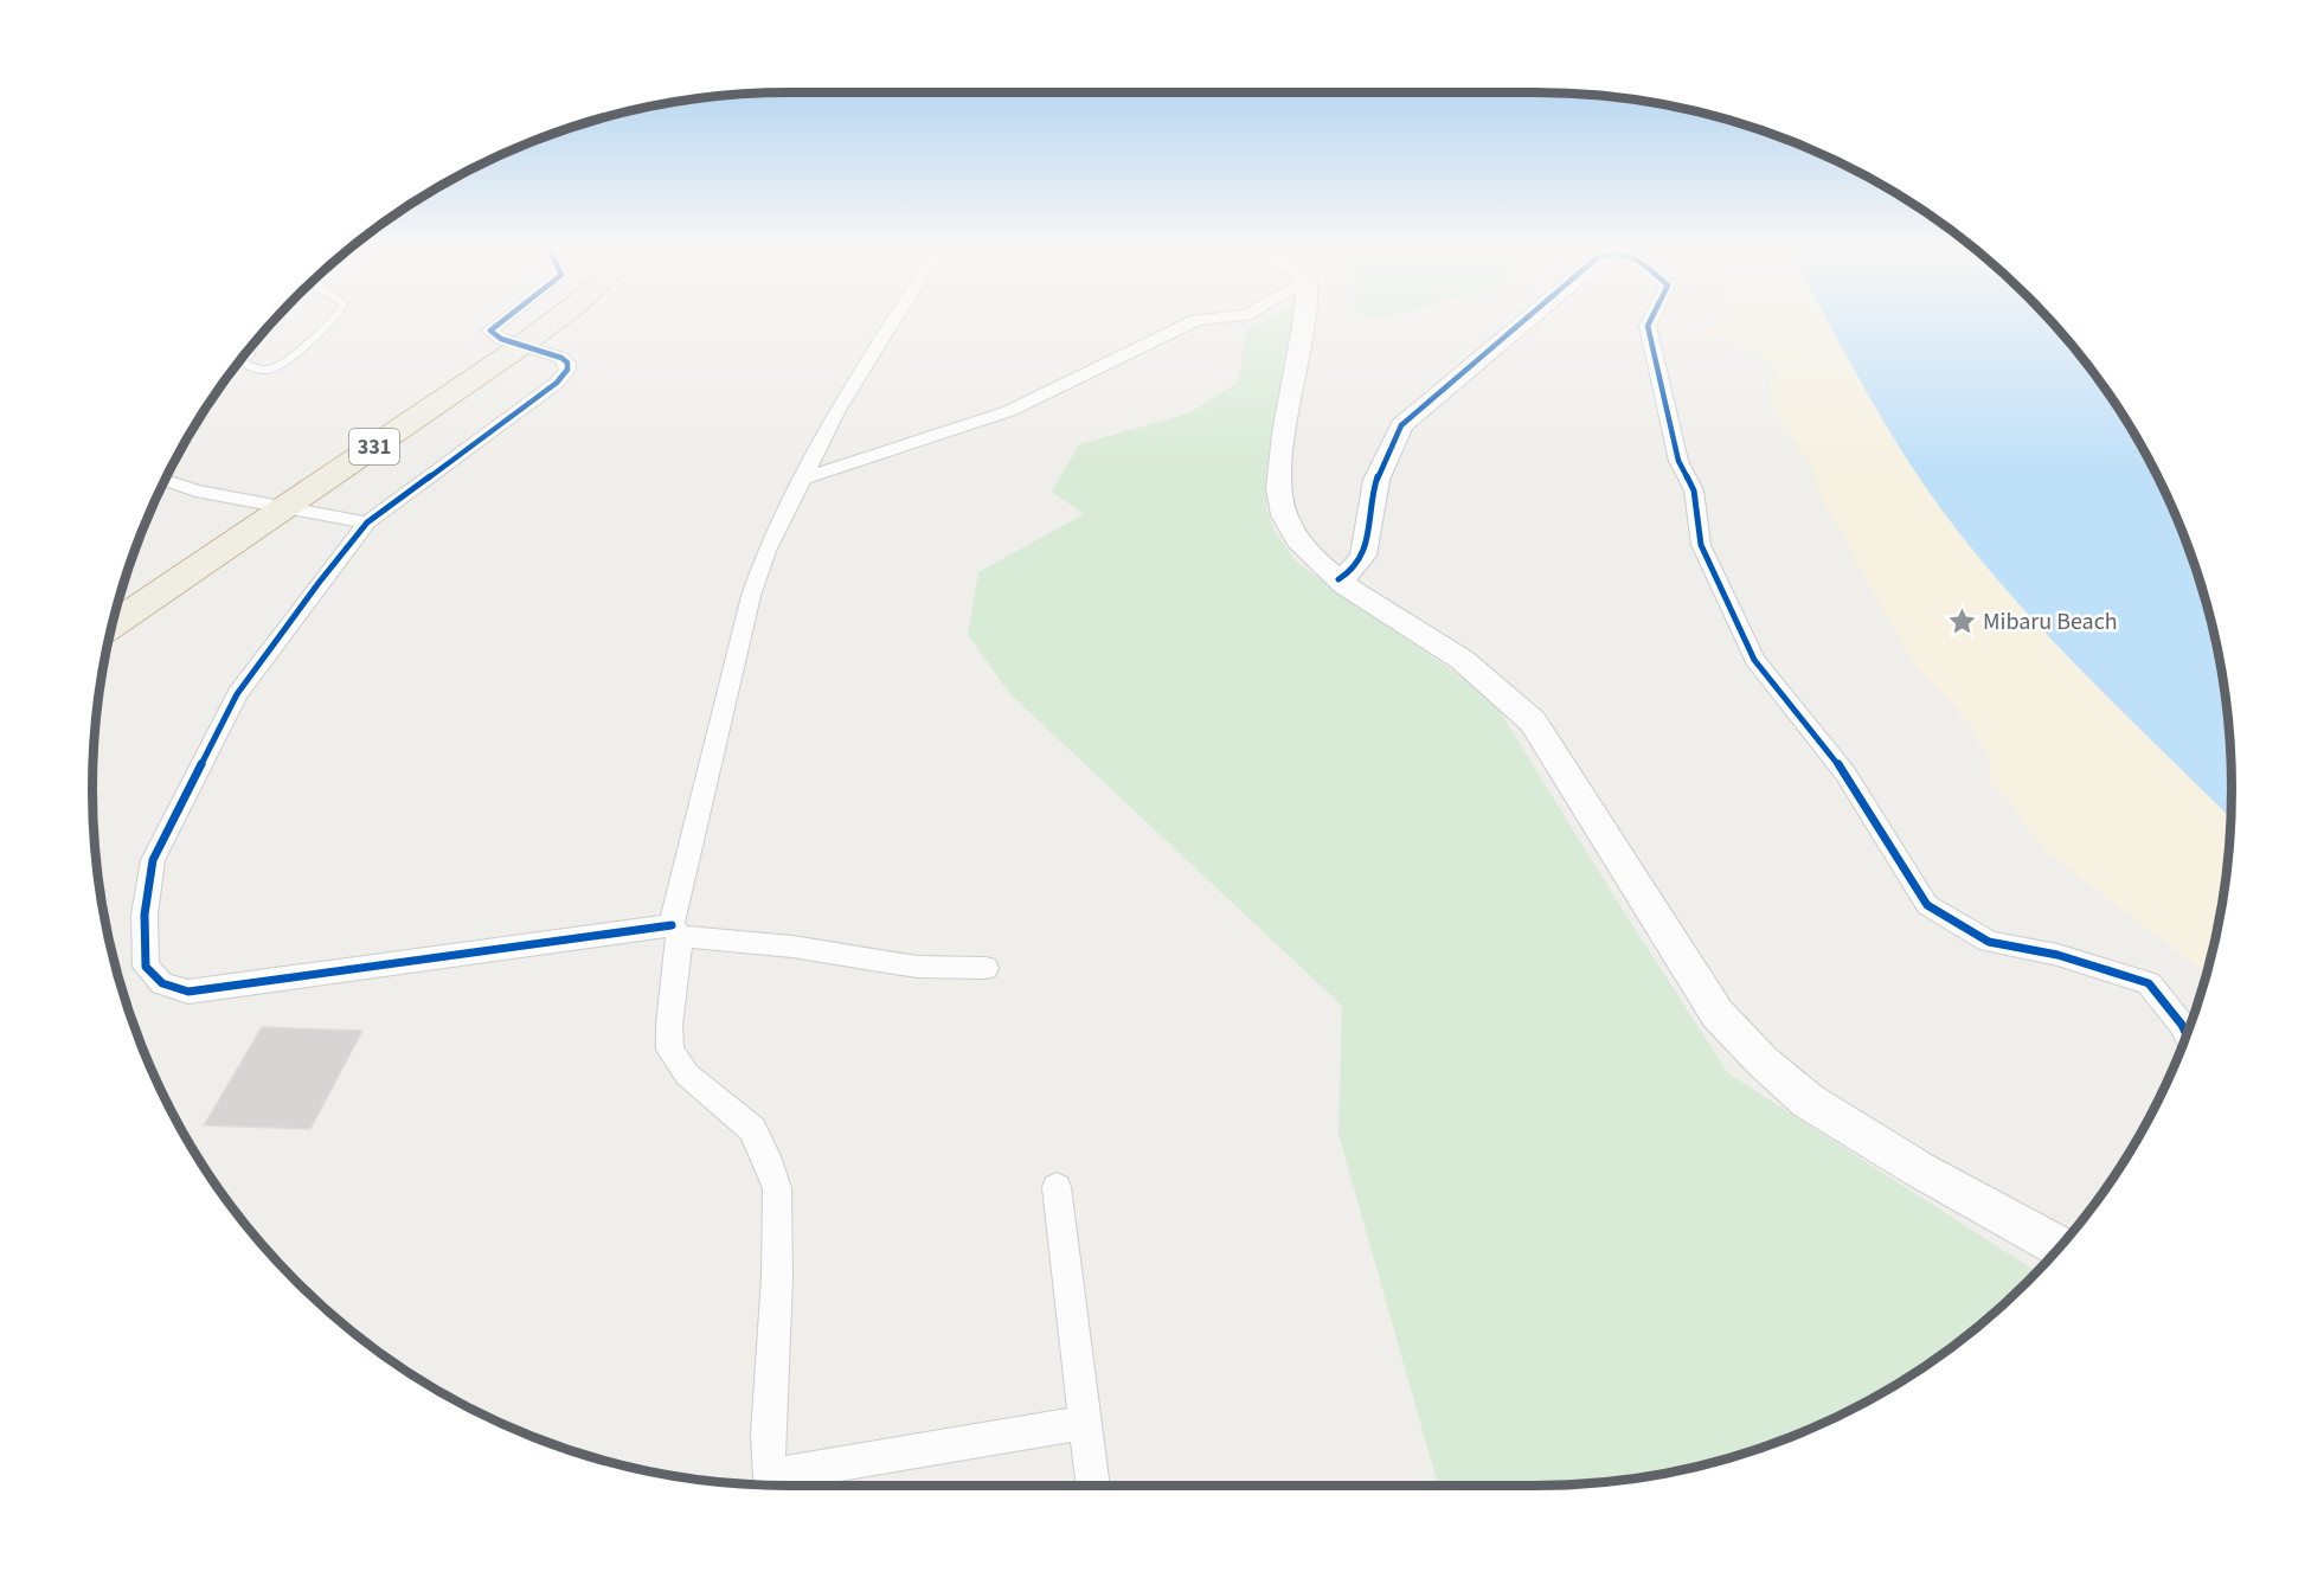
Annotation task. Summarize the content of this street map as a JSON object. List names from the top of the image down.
{
  "streets": {
    "highway": ["331"]
  },
  "places": {
    "place": ["Mibaru Beach"]
  }
}
